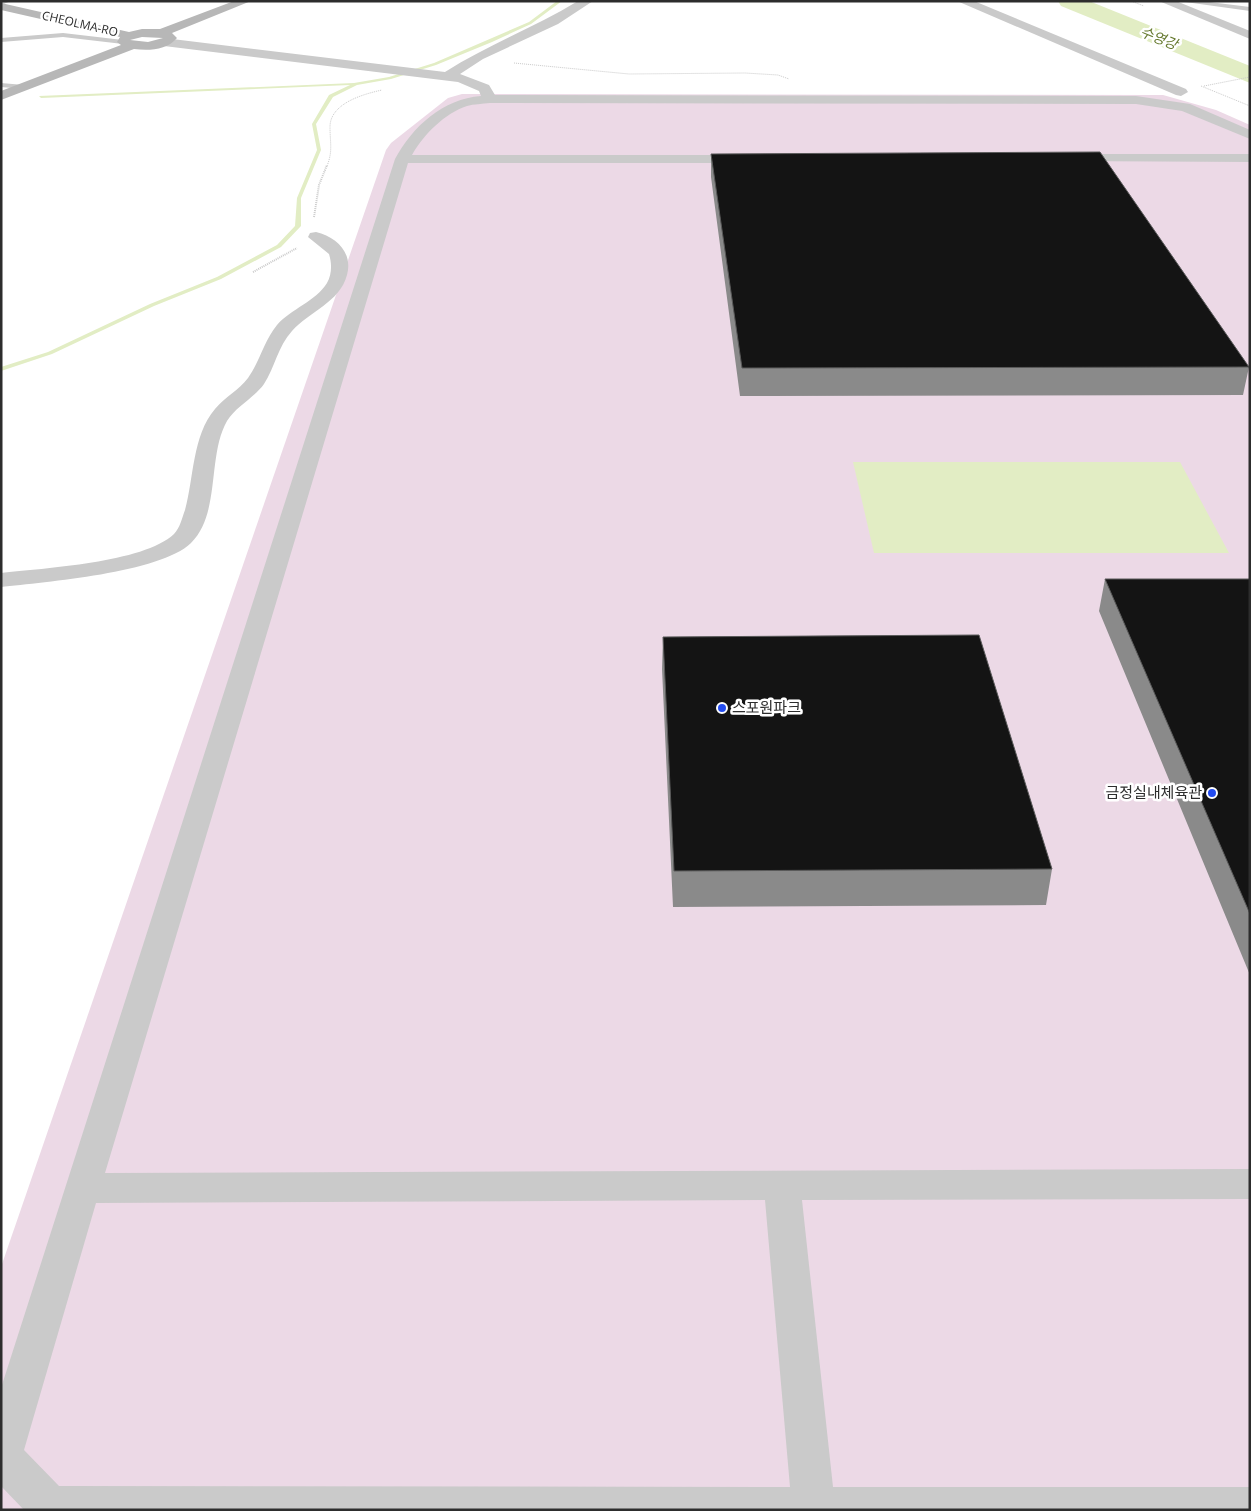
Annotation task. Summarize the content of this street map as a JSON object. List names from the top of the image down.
{
  "streets": {
    "main road": ["CHEOLMA-RO"]
  },
  "water": ["수영강"],
  "places": ["스포원파크", "금정실내체육관"]
}
